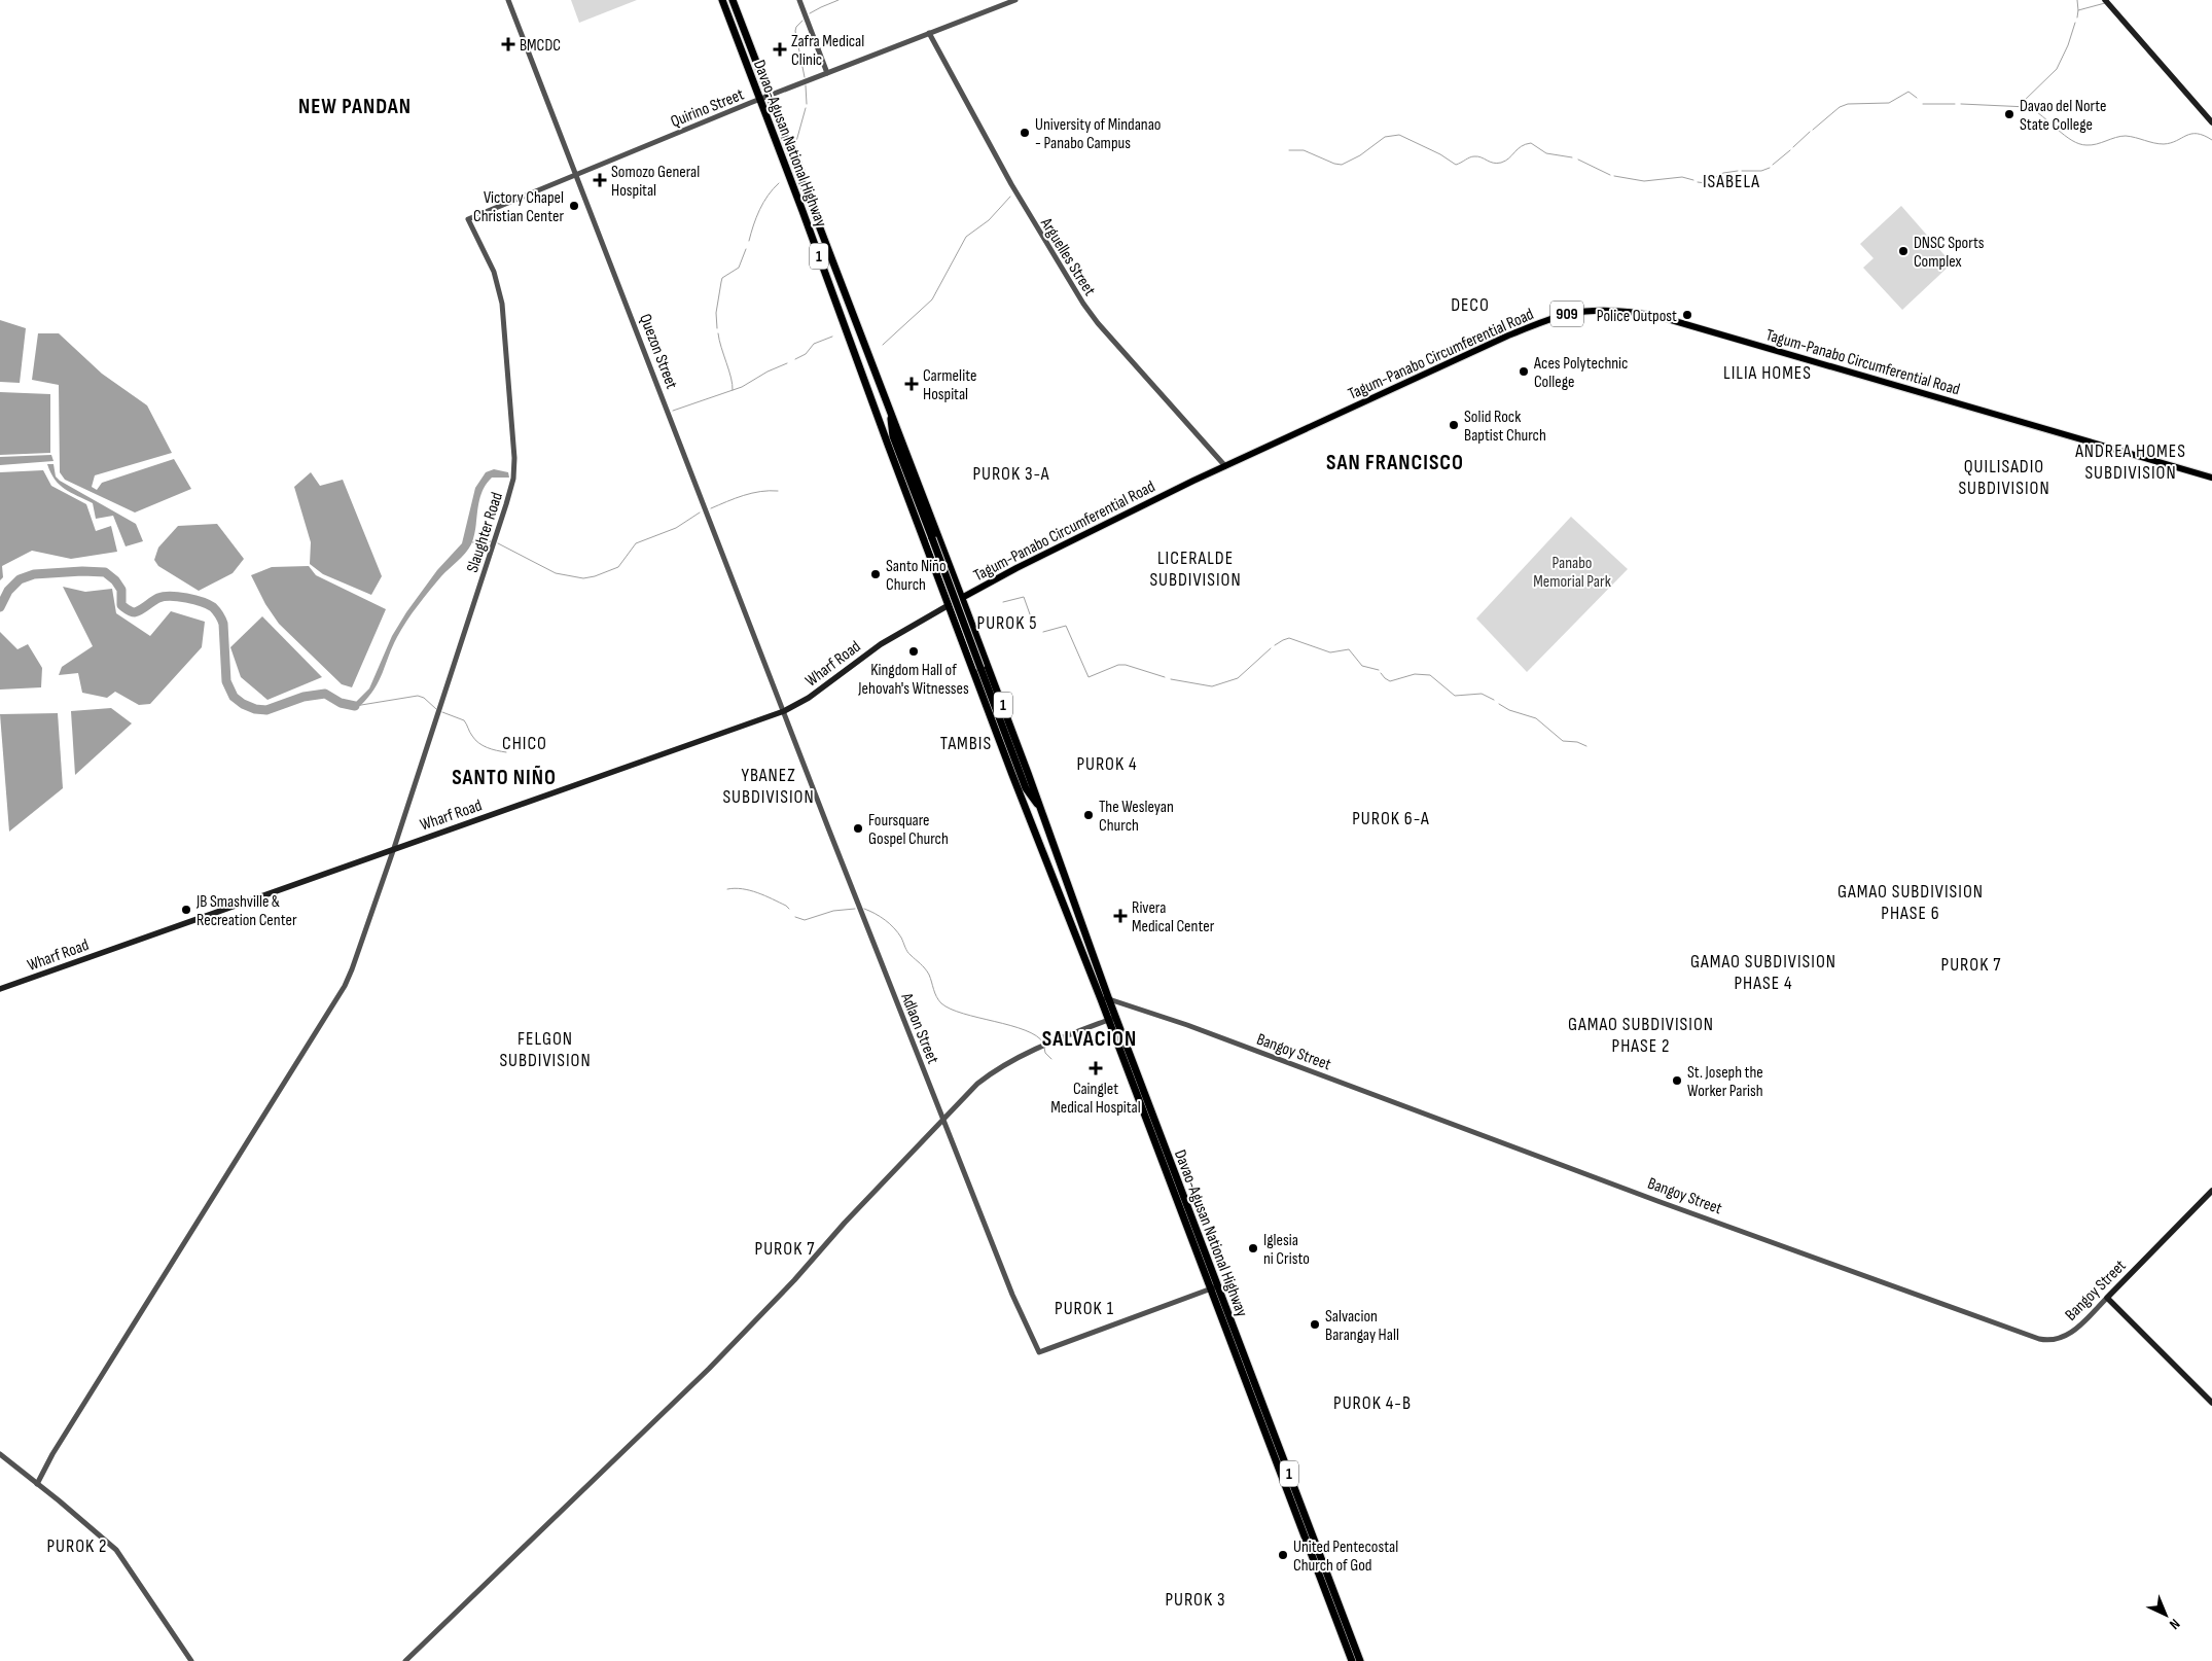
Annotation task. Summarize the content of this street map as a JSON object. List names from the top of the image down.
{
  "streets": {
    "highway": ["Davao-Agusan National Highway", "1"],
    "main road": [
      "909",
      "Tagum-Panabo Circumferential Road",
      "Wharf Road",
      "Bangoy Street"
    ],
    "street": [
      "Quirino Street",
      "Arguelles Street",
      "Quezon Street",
      "Slaughter Road",
      "Adlaon Street"
    ]
  },
  "crossings": [
    ["Quirino Street", "Davao-Agusan National Highway"],
    ["Quirino Street", "Arguelles Street"],
    ["Quirino Street", "Quezon Street"],
    ["Quirino Street", "Slaughter Road"],
    ["Davao-Agusan National Highway", "Tagum-Panabo Circumferential Road"],
    ["Davao-Agusan National Highway", "Wharf Road"],
    ["Davao-Agusan National Highway", "Adlaon Street"],
    ["Davao-Agusan National Highway", "Bangoy Street"],
    ["Arguelles Street", "Tagum-Panabo Circumferential Road"],
    ["Quezon Street", "Wharf Road"],
    ["Quezon Street", "Adlaon Street"],
    ["Tagum-Panabo Circumferential Road", "Wharf Road"],
    ["Slaughter Road", "Wharf Road"],
    ["Wharf Road", "Adlaon Street"]
  ],
  "districts": [
    "NEW PANDAN",
    "ISABELA",
    "DECO",
    "LILIA HOMES",
    "ANDREA HOMES SUBDIVISION",
    "SAN FRANCISCO",
    "QUILISADIO SUBDIVISION",
    "PUROK 3-A",
    "LICERALDE SUBDIVISION",
    "PUROK 5",
    "CHICO",
    "TAMBIS",
    "PUROK 4",
    "YBANEZ SUBDIVISION",
    "SANTO NIÑO",
    "PUROK 6-A",
    "GAMAO SUBDIVISION PHASE 6",
    "GAMAO SUBDIVISION PHASE 4",
    "PUROK 7",
    "GAMAO SUBDIVISION PHASE 2",
    "FELGON SUBDIVISION",
    "SALVACION",
    "PUROK 7",
    "PUROK 1",
    "PUROK 4-B",
    "PUROK 2",
    "PUROK 3"
  ],
  "parks": ["Panabo Memorial Park"],
  "places": {
    "health": [
      "BMCDC",
      "Zafra Medical Clinic",
      "Somozo General Hospital",
      "Carmelite Hospital",
      "Rivera Medical Center",
      "Cainglet Medical Hospital"
    ],
    "other": [
      "Davao del Norte State College",
      "University of Mindanao - Panabo Campus",
      "Victory Chapel Christian Center",
      "DNSC Sports Complex",
      "Police Outpost",
      "Aces Polytechnic College",
      "Solid Rock Baptist Church",
      "Santo Niño Church",
      "Kingdom Hall of Jehovah's Witnesses",
      "The Wesleyan Church",
      "Foursquare Gospel Church",
      "JB Smashville & Recreation Center",
      "St. Joseph the Worker Parish",
      "Iglesia ni Cristo",
      "Salvacion Barangay Hall",
      "United Pentecostal Church of God"
    ]
  },
  "north": "bottom right"
}
